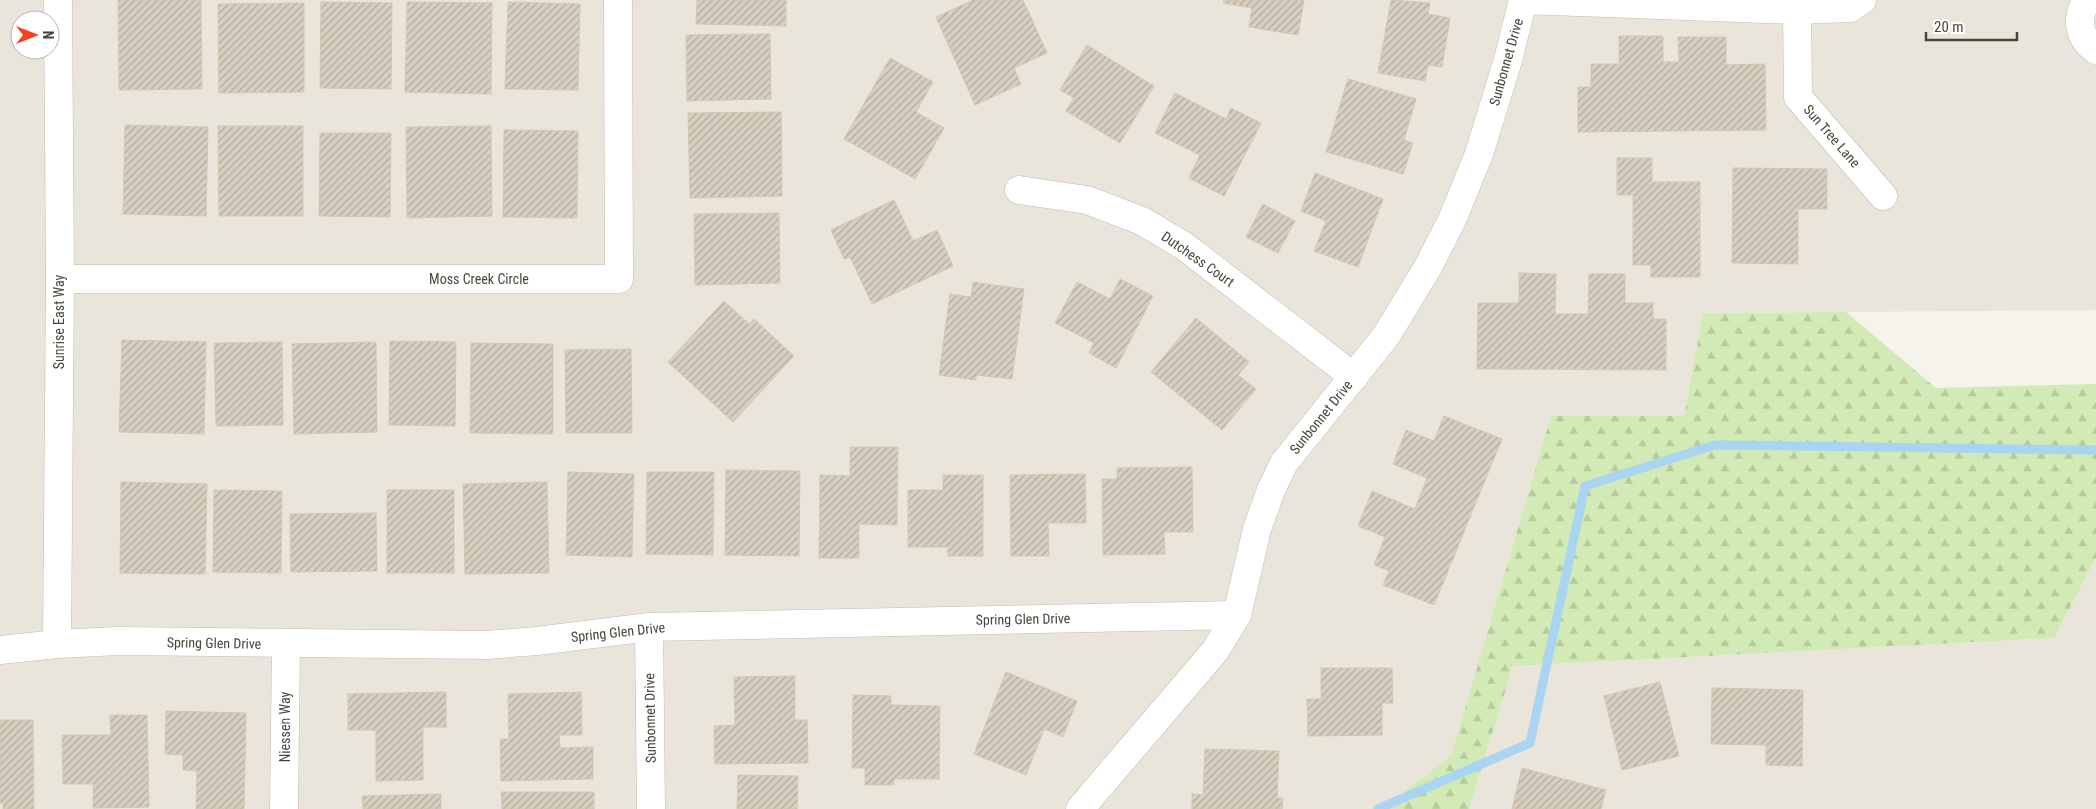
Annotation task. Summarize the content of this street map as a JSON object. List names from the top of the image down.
{
  "streets": {
    "street": [
      "Sunbonnet Drive",
      "Sun Tree Lane",
      "Dutchess Court",
      "Moss Creek Circle",
      "Sunrise East Way",
      "Spring Glen Drive",
      "Niessen Way"
    ]
  },
  "crossings": [
    ["Sunbonnet Drive", "Dutchess Court"],
    ["Sunbonnet Drive", "Spring Glen Drive"],
    ["Moss Creek Circle", "Sunrise East Way"],
    ["Sunrise East Way", "Spring Glen Drive"],
    ["Spring Glen Drive", "Niessen Way"]
  ],
  "scale_bar": "20 m",
  "north": "right"
}
